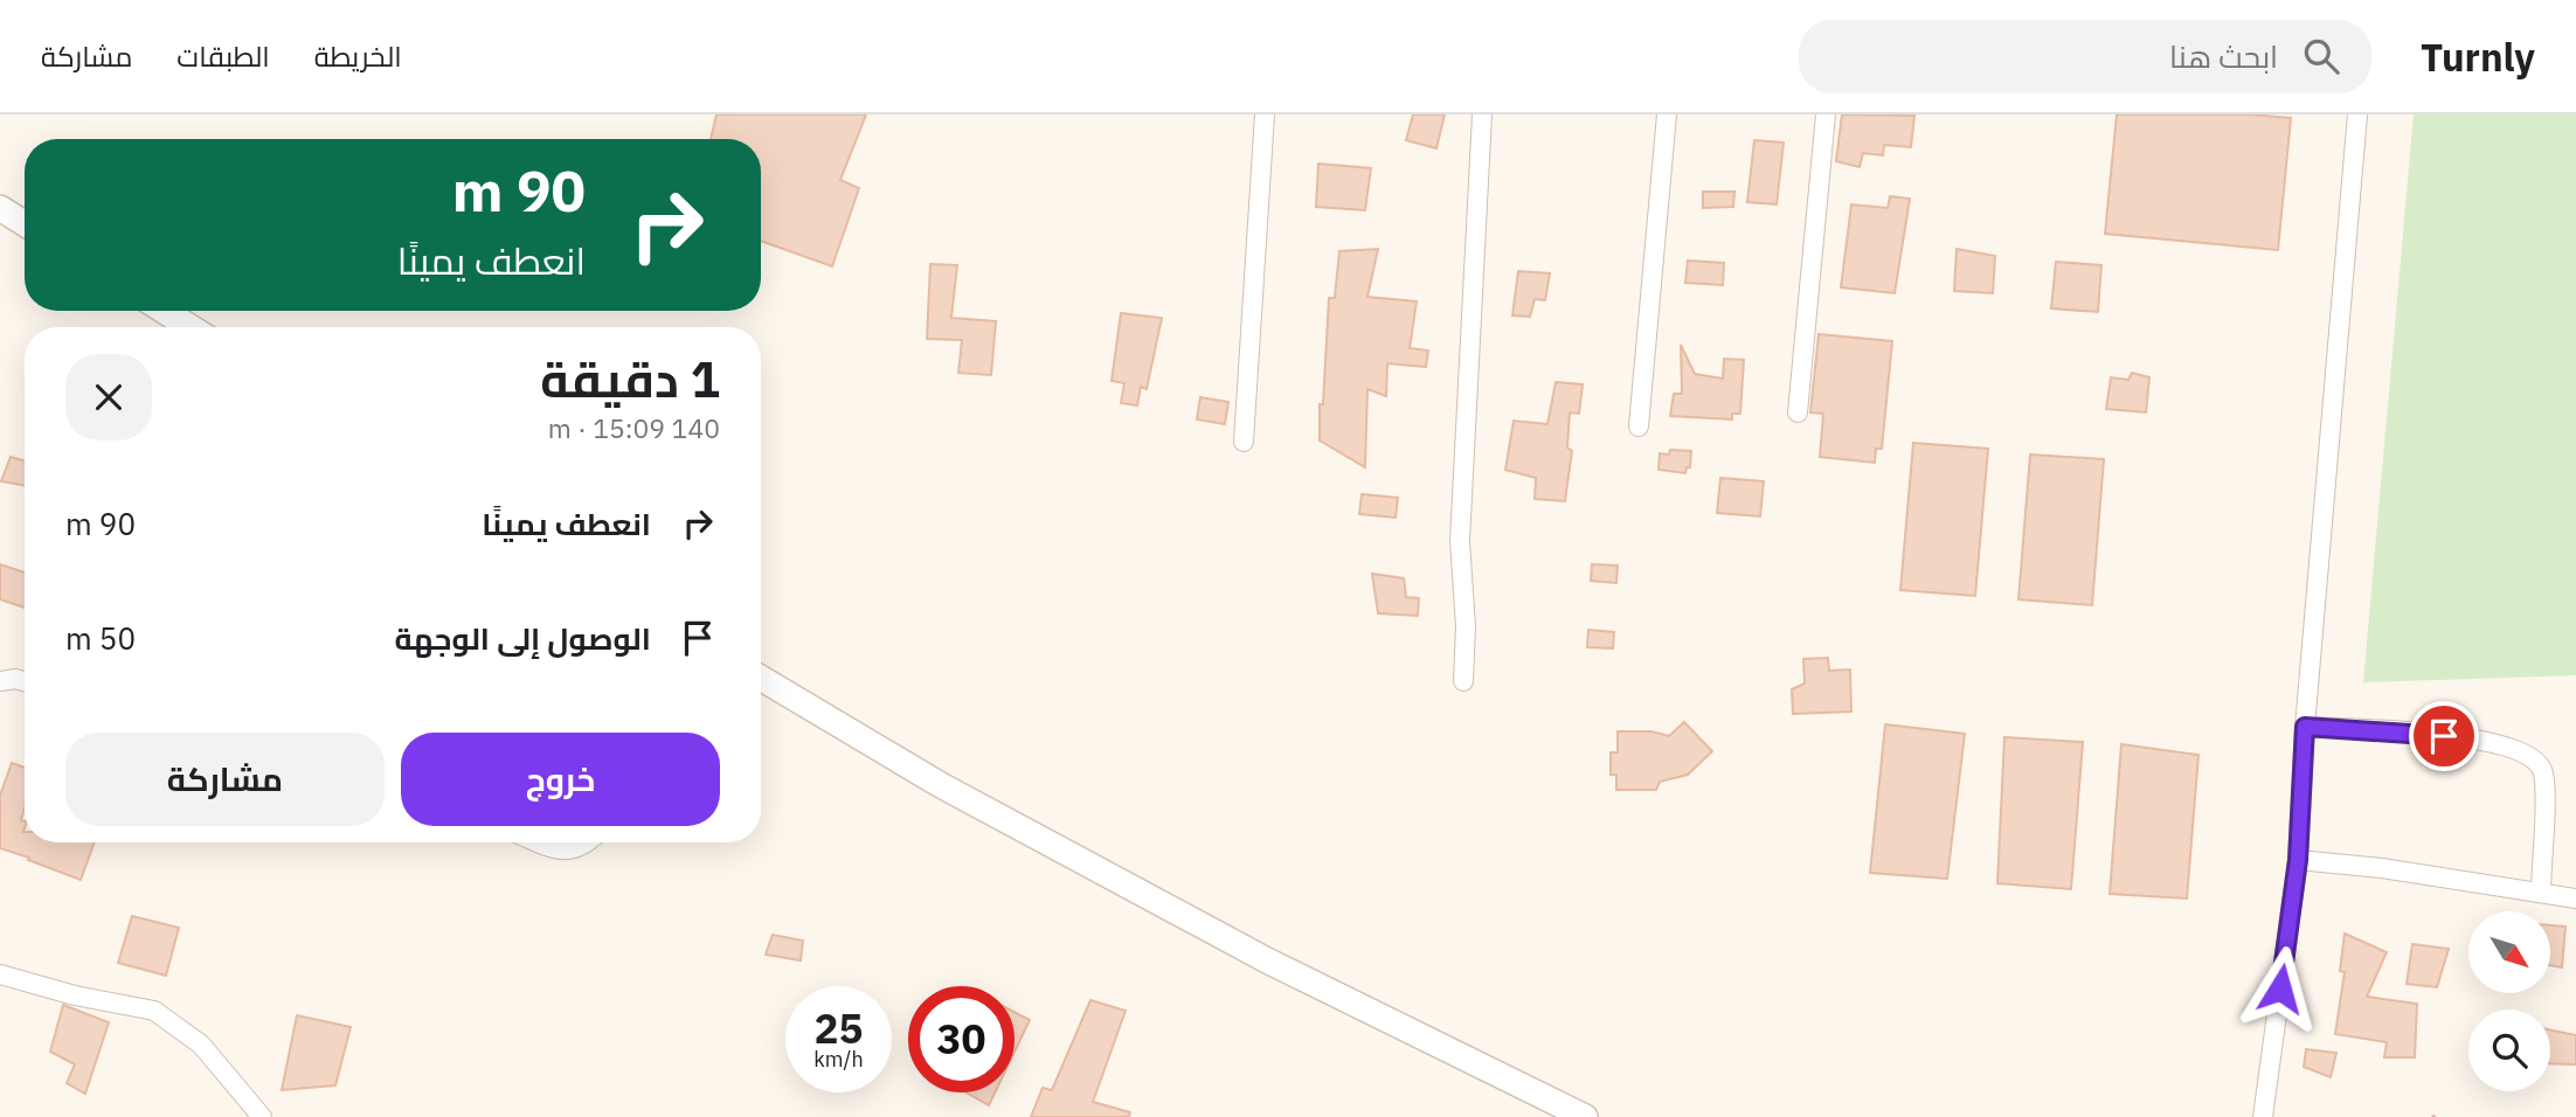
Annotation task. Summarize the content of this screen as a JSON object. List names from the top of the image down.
{
  "north": "bottom right",
  "page": {
    "header": "Turnly",
    "search": "ابحث هنا",
    "nav": ["الخريطة", "الطبقات", "مشاركة"],
    "turn": ["90 m", "انعطف يمينًا"],
    "heading": ["1 دقيقة", "140 m · 15:09"],
    "list": [
      {
        "name": "انعطف يمينًا",
        "value": "90 m"
      },
      {
        "name": "الوصول إلى الوجهة",
        "value": "50 m"
      }
    ],
    "buttons": ["خروج", "مشاركة"],
    "speed": "25 km/h",
    "limit": "30"
  }
}
